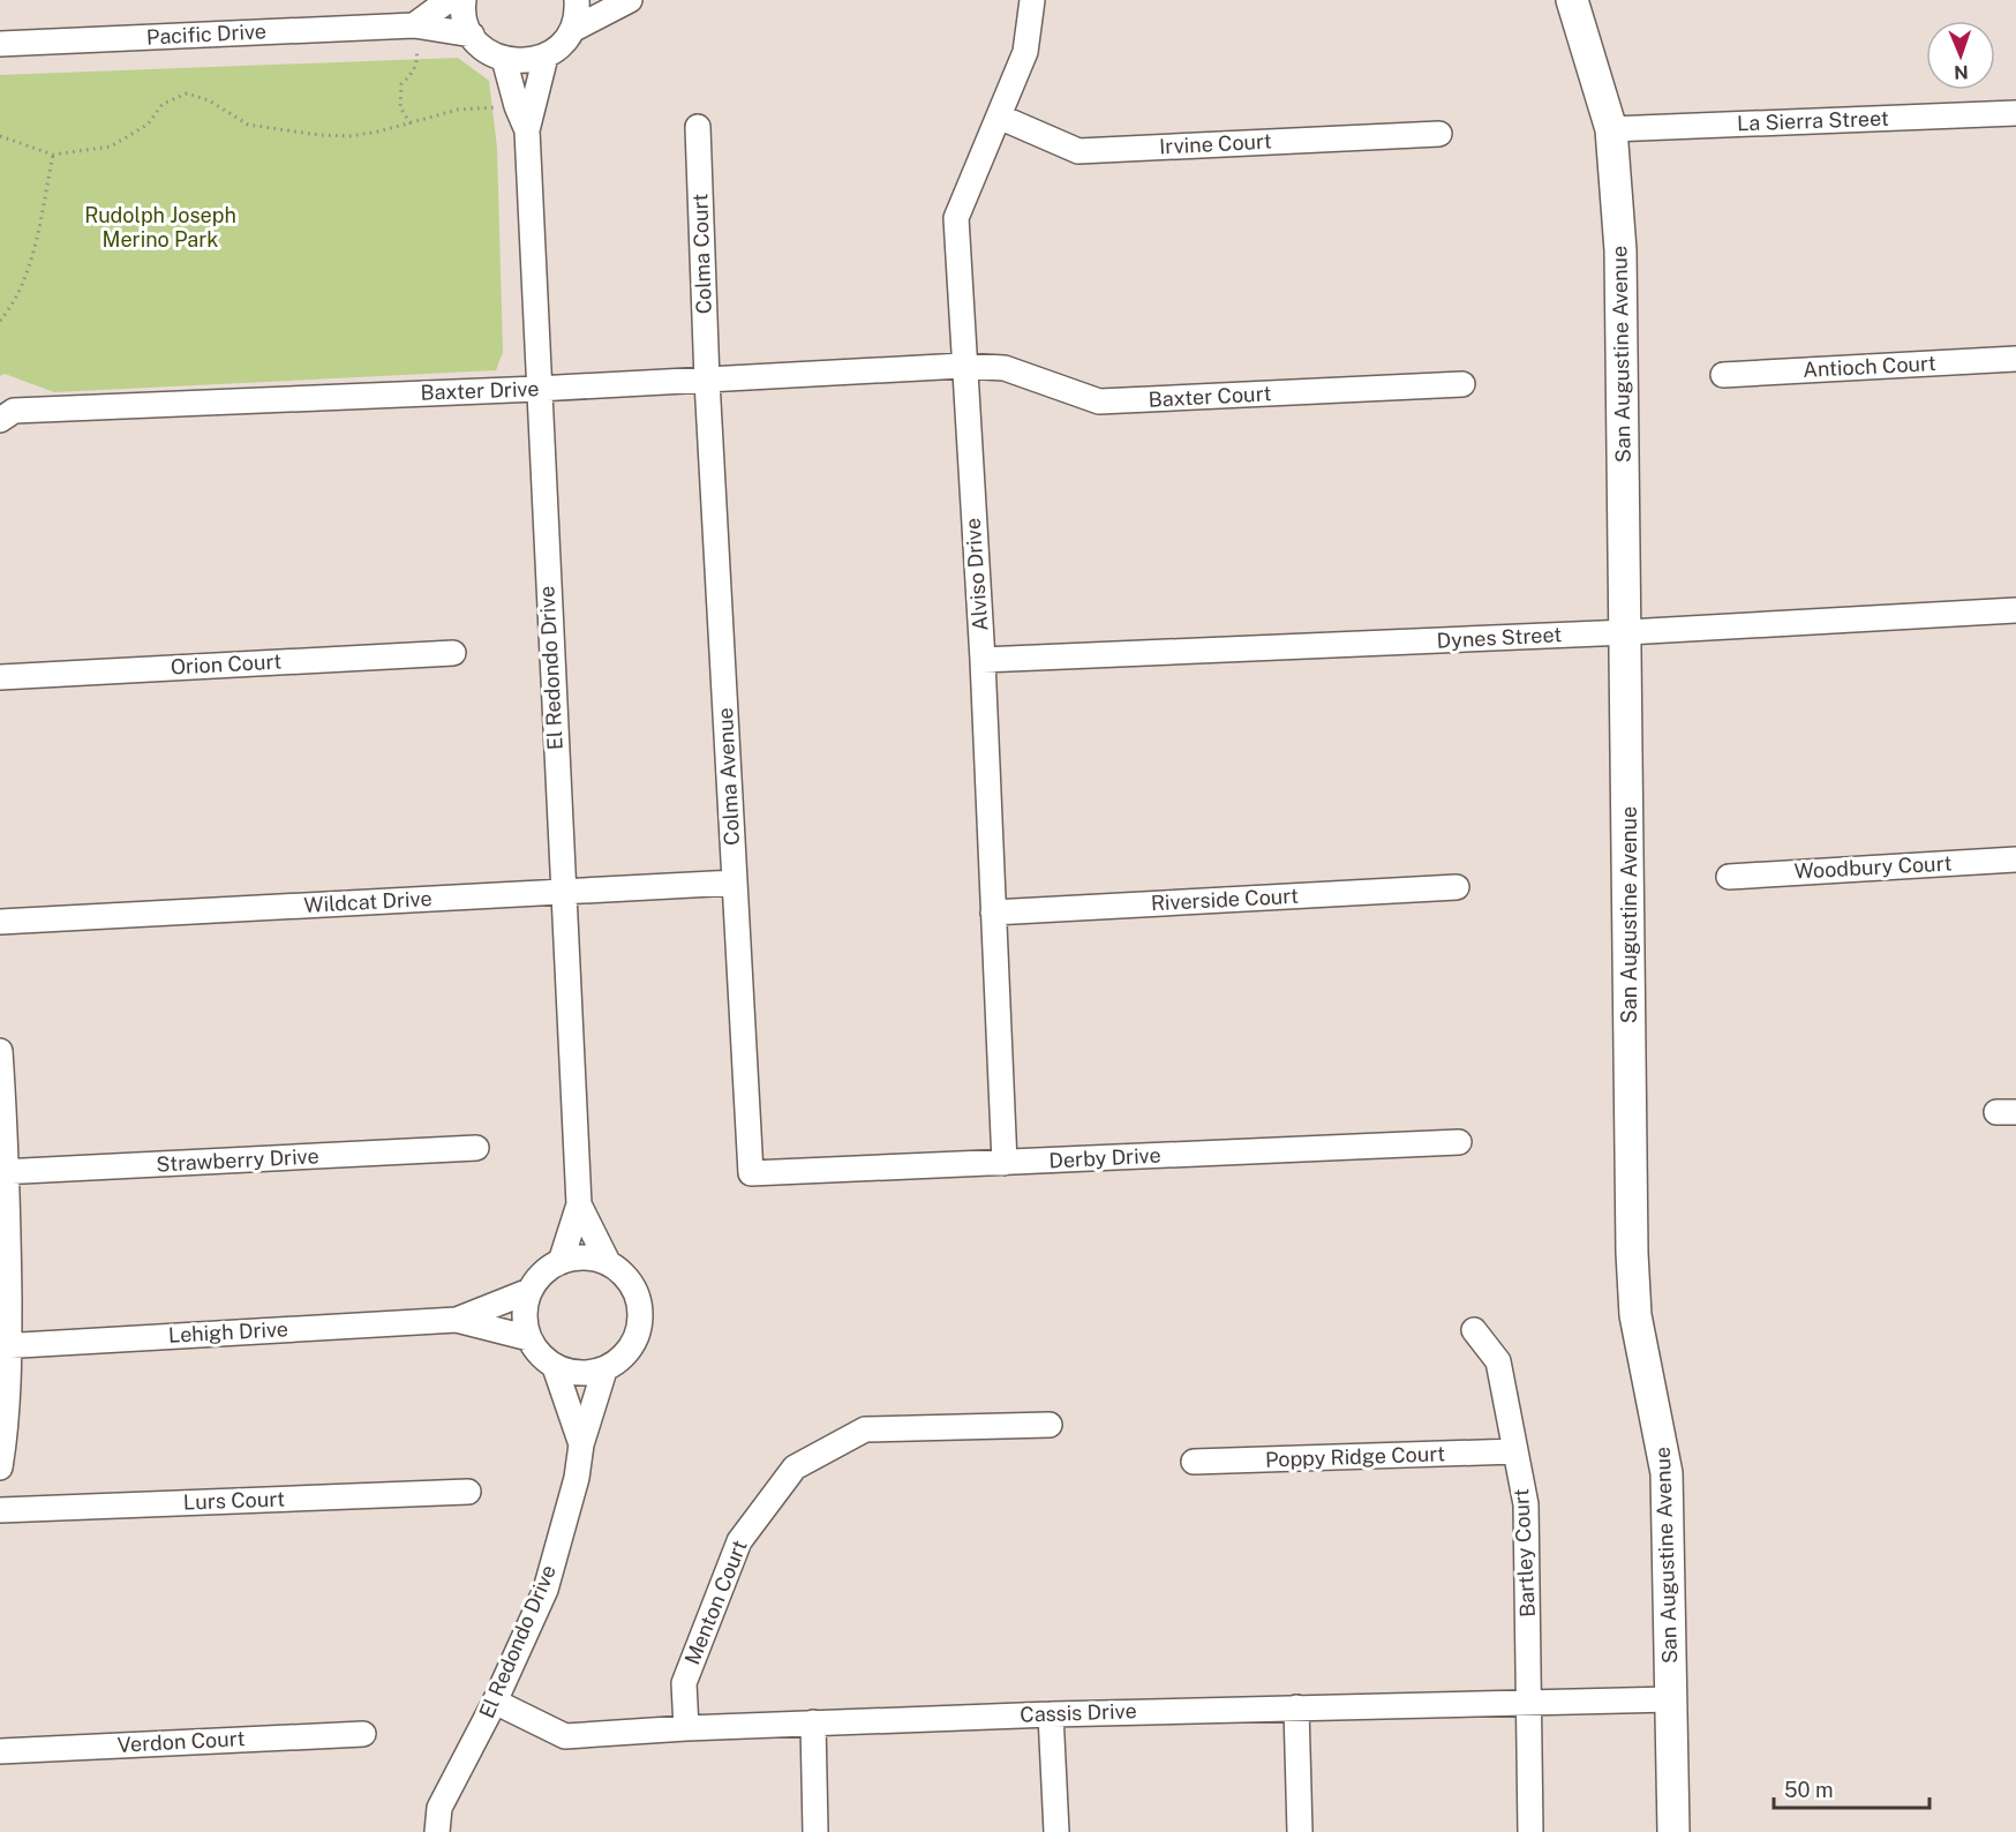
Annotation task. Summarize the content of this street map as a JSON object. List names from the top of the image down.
{
  "streets": {
    "street": [
      "Pacific Drive",
      "La Sierra Street",
      "Irvine Court",
      "Colma Court",
      "San Augustine Avenue",
      "Antioch Court",
      "Baxter Drive",
      "Baxter Court",
      "Alviso Drive",
      "Dynes Street",
      "Orion Court",
      "El Redondo Drive",
      "Colma Avenue",
      "Woodbury Court",
      "Riverside Court",
      "Wildcat Drive",
      "Derby Drive",
      "Strawberry Drive",
      "Lehigh Drive",
      "Poppy Ridge Court",
      "Lurs Court",
      "Bartley Court",
      "Menton Court",
      "Cassis Drive",
      "Verdon Court"
    ]
  },
  "crossings": [
    ["La Sierra Street", "San Augustine Avenue"],
    ["Irvine Court", "Alviso Drive"],
    ["Colma Court", "Baxter Drive"],
    ["Colma Court", "Colma Avenue"],
    ["San Augustine Avenue", "Dynes Street"],
    ["San Augustine Avenue", "Cassis Drive"],
    ["Baxter Drive", "Baxter Court"],
    ["Baxter Drive", "Alviso Drive"],
    ["Baxter Drive", "El Redondo Drive"],
    ["Baxter Drive", "Colma Avenue"],
    ["Baxter Court", "Alviso Drive"],
    ["Alviso Drive", "Dynes Street"],
    ["Alviso Drive", "Riverside Court"],
    ["Alviso Drive", "Derby Drive"],
    ["El Redondo Drive", "Wildcat Drive"],
    ["El Redondo Drive", "Lehigh Drive"],
    ["El Redondo Drive", "Cassis Drive"],
    ["Colma Avenue", "Wildcat Drive"],
    ["Colma Avenue", "Derby Drive"],
    ["Poppy Ridge Court", "Bartley Court"],
    ["Bartley Court", "Cassis Drive"],
    ["Menton Court", "Cassis Drive"]
  ],
  "parks": ["Rudolph Joseph Merino Park"],
  "scale_bar": "50 m",
  "north": "bottom"
}
